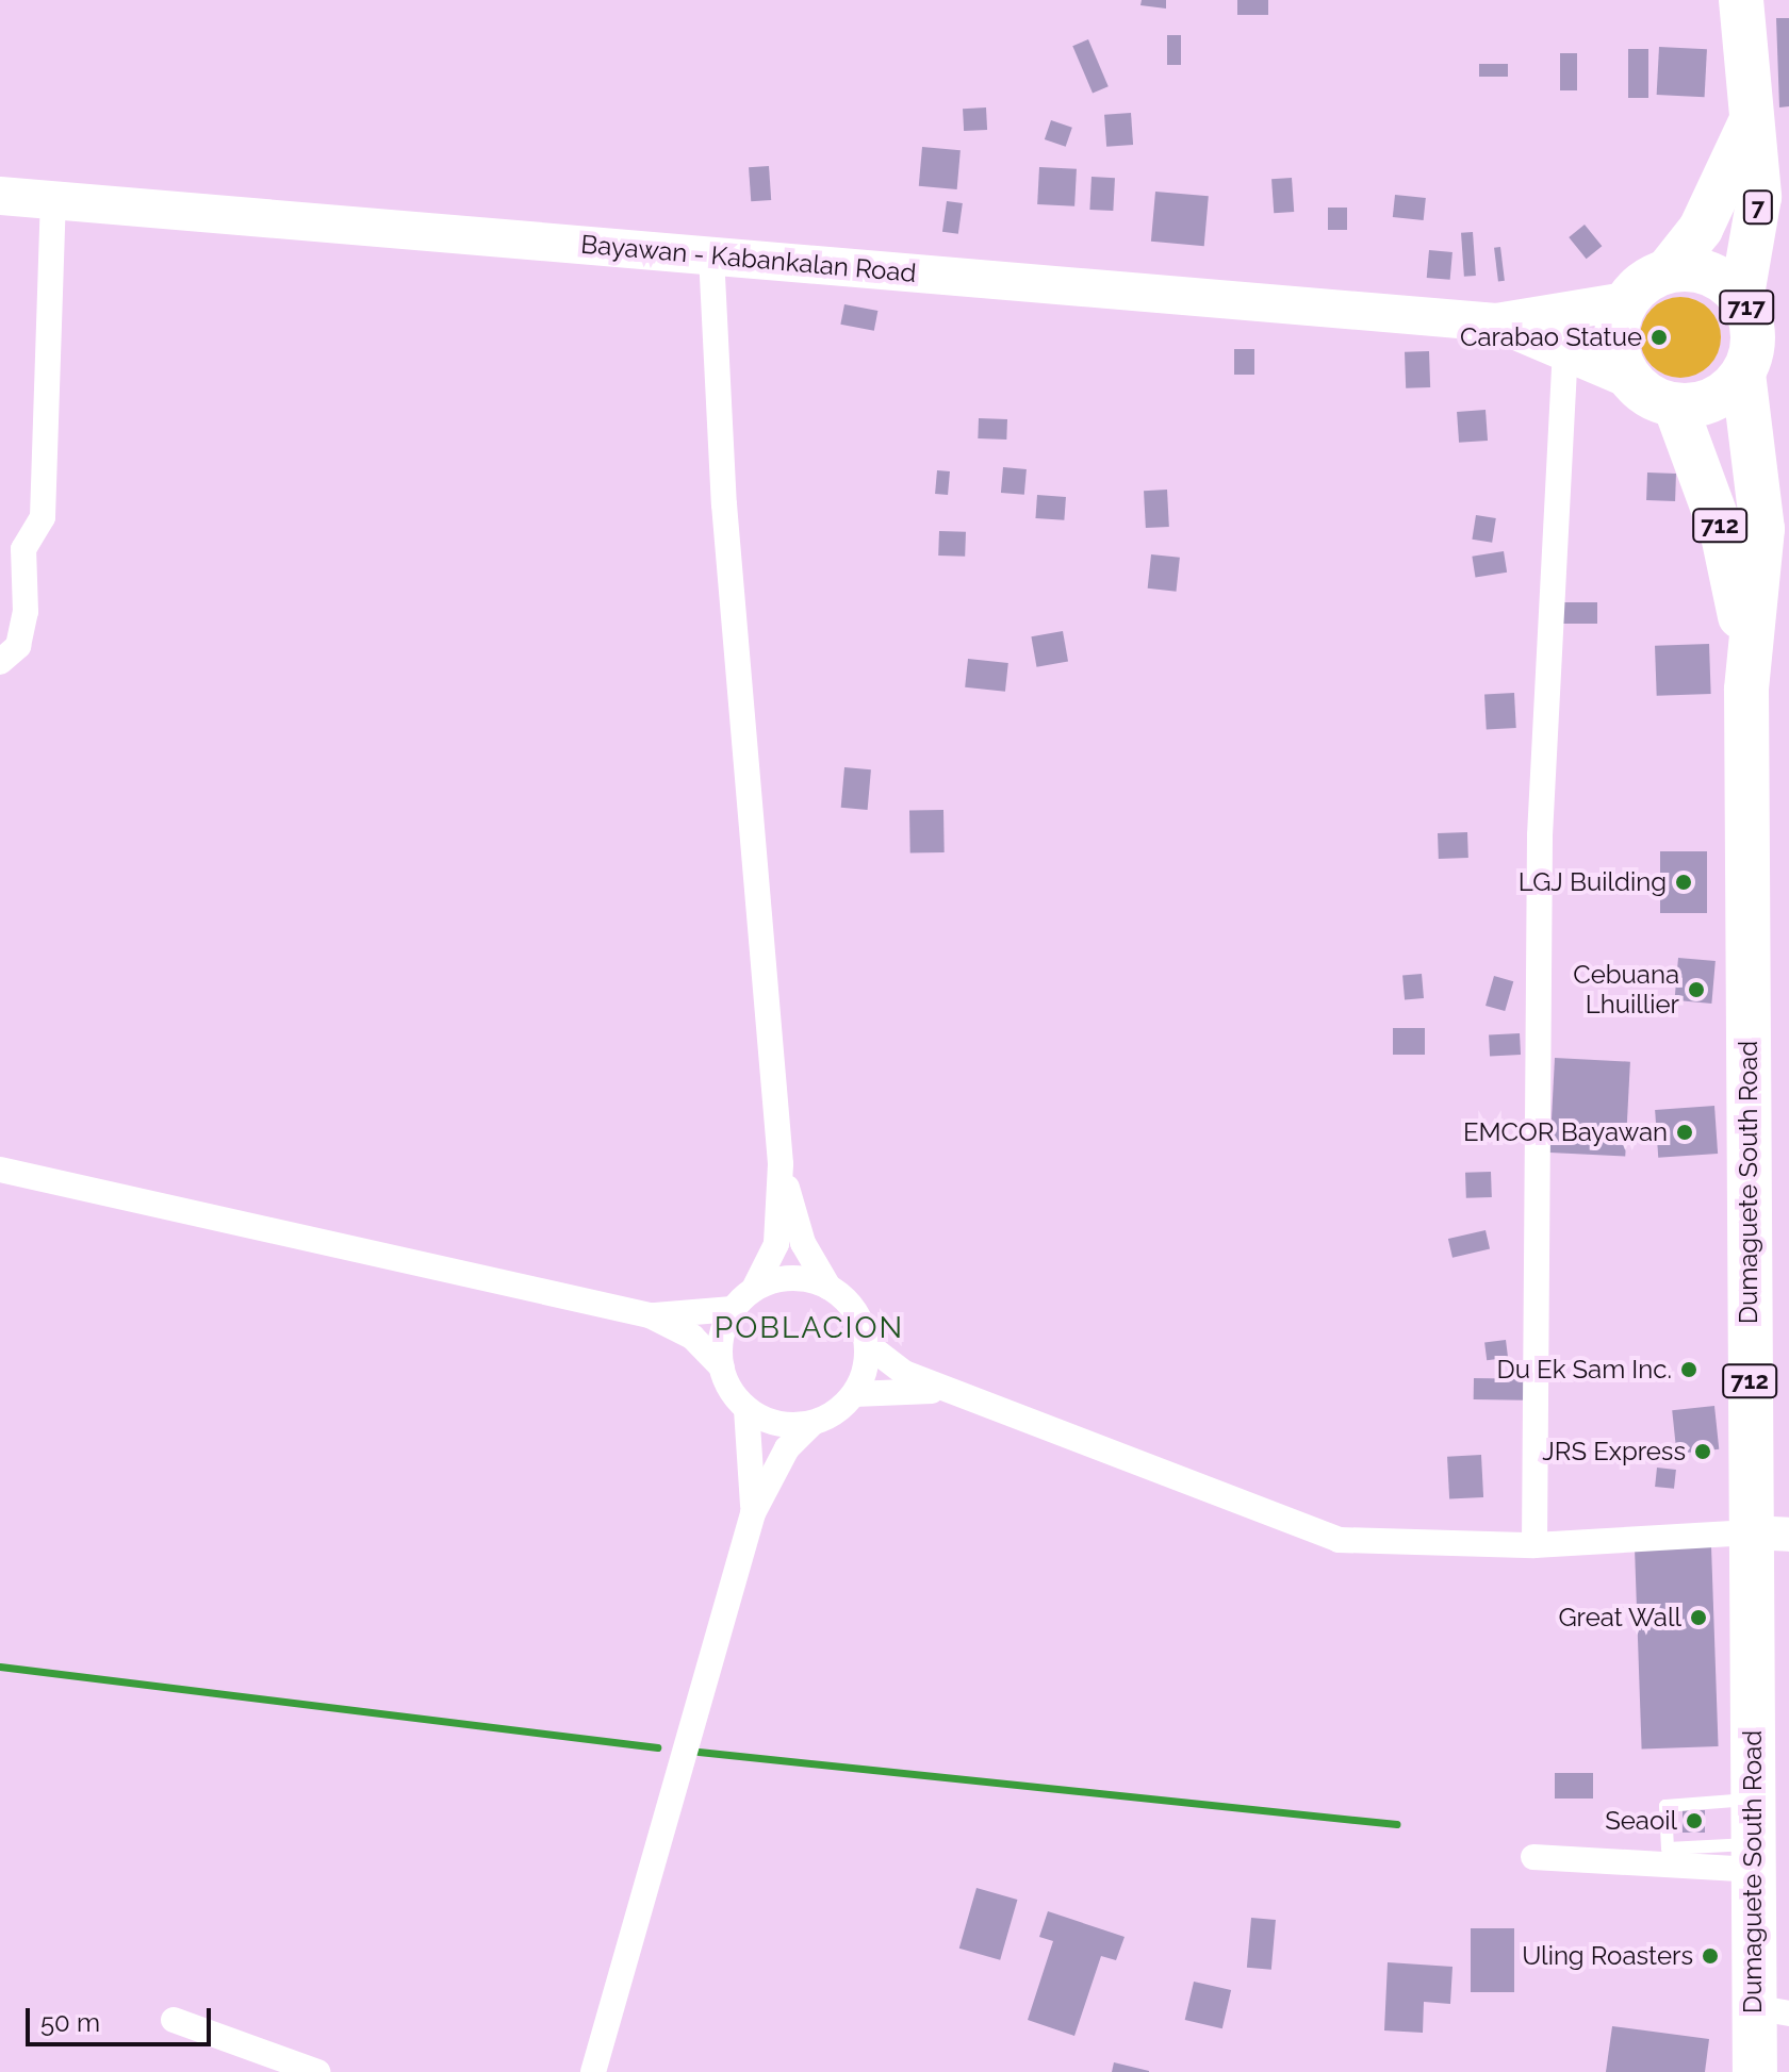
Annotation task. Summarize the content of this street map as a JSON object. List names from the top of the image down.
{
  "streets": {
    "highway": [
      "7",
      "717",
      "712",
      "Dumaguete South Road"
    ],
    "main road": ["Bayawan - Kabankalan Road"]
  },
  "crossings": [
    ["7", "Bayawan - Kabankalan Road"],
    ["7", "717"],
    ["7", "Dumaguete South Road"],
    ["Bayawan - Kabankalan Road", "717"],
    ["Bayawan - Kabankalan Road", "Dumaguete South Road"],
    ["717", "Dumaguete South Road"]
  ],
  "districts": ["POBLACION"],
  "places": [
    "Carabao Statue",
    "LGJ Building",
    "Cebuana Lhuillier",
    "EMCOR Bayawan",
    "Du Ek Sam Inc.",
    "JRS Express",
    "Great Wall",
    "Seaoil",
    "Uling Roasters"
  ],
  "scale_bar": "50 m"
}
